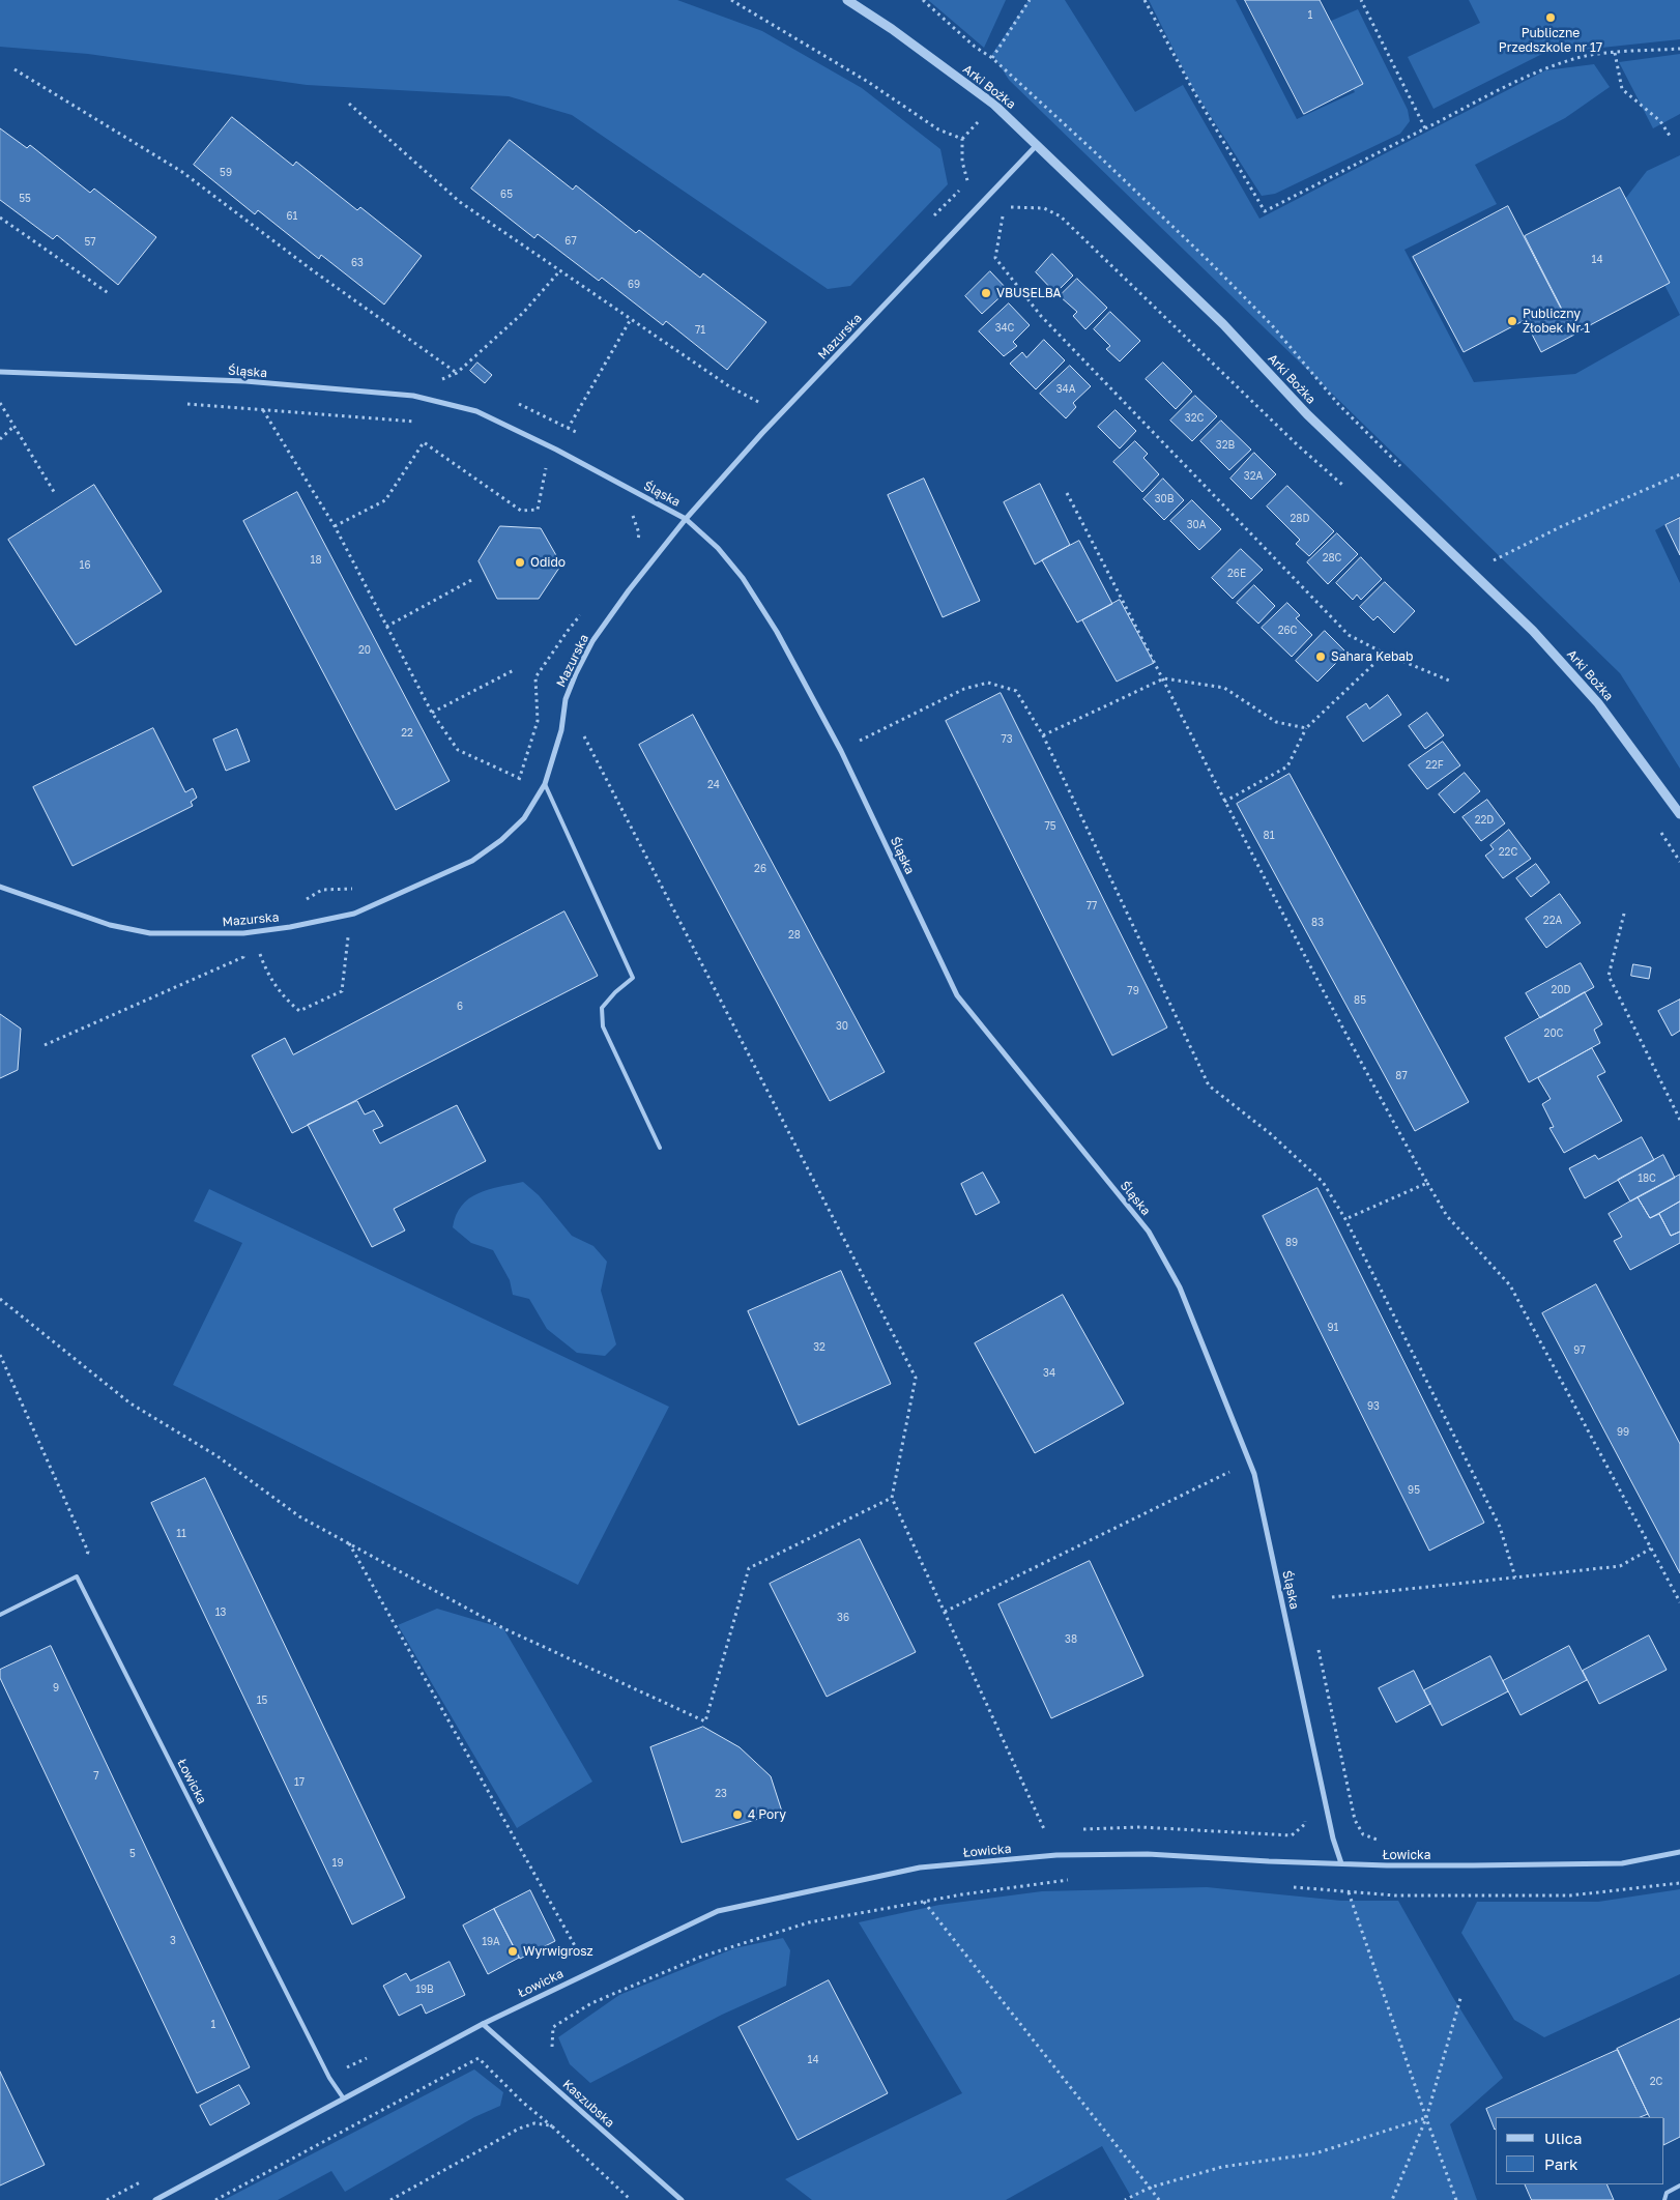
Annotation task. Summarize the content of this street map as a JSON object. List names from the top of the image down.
{
  "streets": {
    "street": [
      "Arki Bożka",
      "Mazurska",
      "Śląska",
      "Łowicka",
      "Kaszubska"
    ]
  },
  "crossings": [
    ["Arki Bożka", "Mazurska"],
    ["Mazurska", "Śląska"],
    ["Śląska", "Łowicka"],
    ["Łowicka", "Kaszubska"]
  ],
  "places": [
    "Publiczne Przedszkole nr 17",
    "VBUSELBA",
    "Publiczny Żłobek Nr 1",
    "Odido",
    "Sahara Kebab",
    "4 Pory",
    "Wyrwigrosz"
  ],
  "house_numbers": [
    "1",
    "59",
    "65",
    "55",
    "61",
    "67",
    "57",
    "14",
    "63",
    "69",
    "34C",
    "71",
    "34A",
    "32C",
    "32B",
    "32A",
    "30B",
    "28D",
    "30A",
    "28C",
    "18",
    "16",
    "26E",
    "26C",
    "20",
    "22",
    "73",
    "22F",
    "24",
    "22D",
    "75",
    "81",
    "22C",
    "26",
    "77",
    "22A",
    "83",
    "28",
    "20D",
    "79",
    "85",
    "6",
    "30",
    "20C",
    "87",
    "18C",
    "89",
    "91",
    "32",
    "97",
    "34",
    "93",
    "99",
    "95",
    "11",
    "13",
    "36",
    "38",
    "9",
    "15",
    "7",
    "17",
    "23",
    "5",
    "19",
    "3",
    "19A",
    "19B",
    "1",
    "14",
    "2C"
  ],
  "legend": ["Ulica", "Park"]
}
